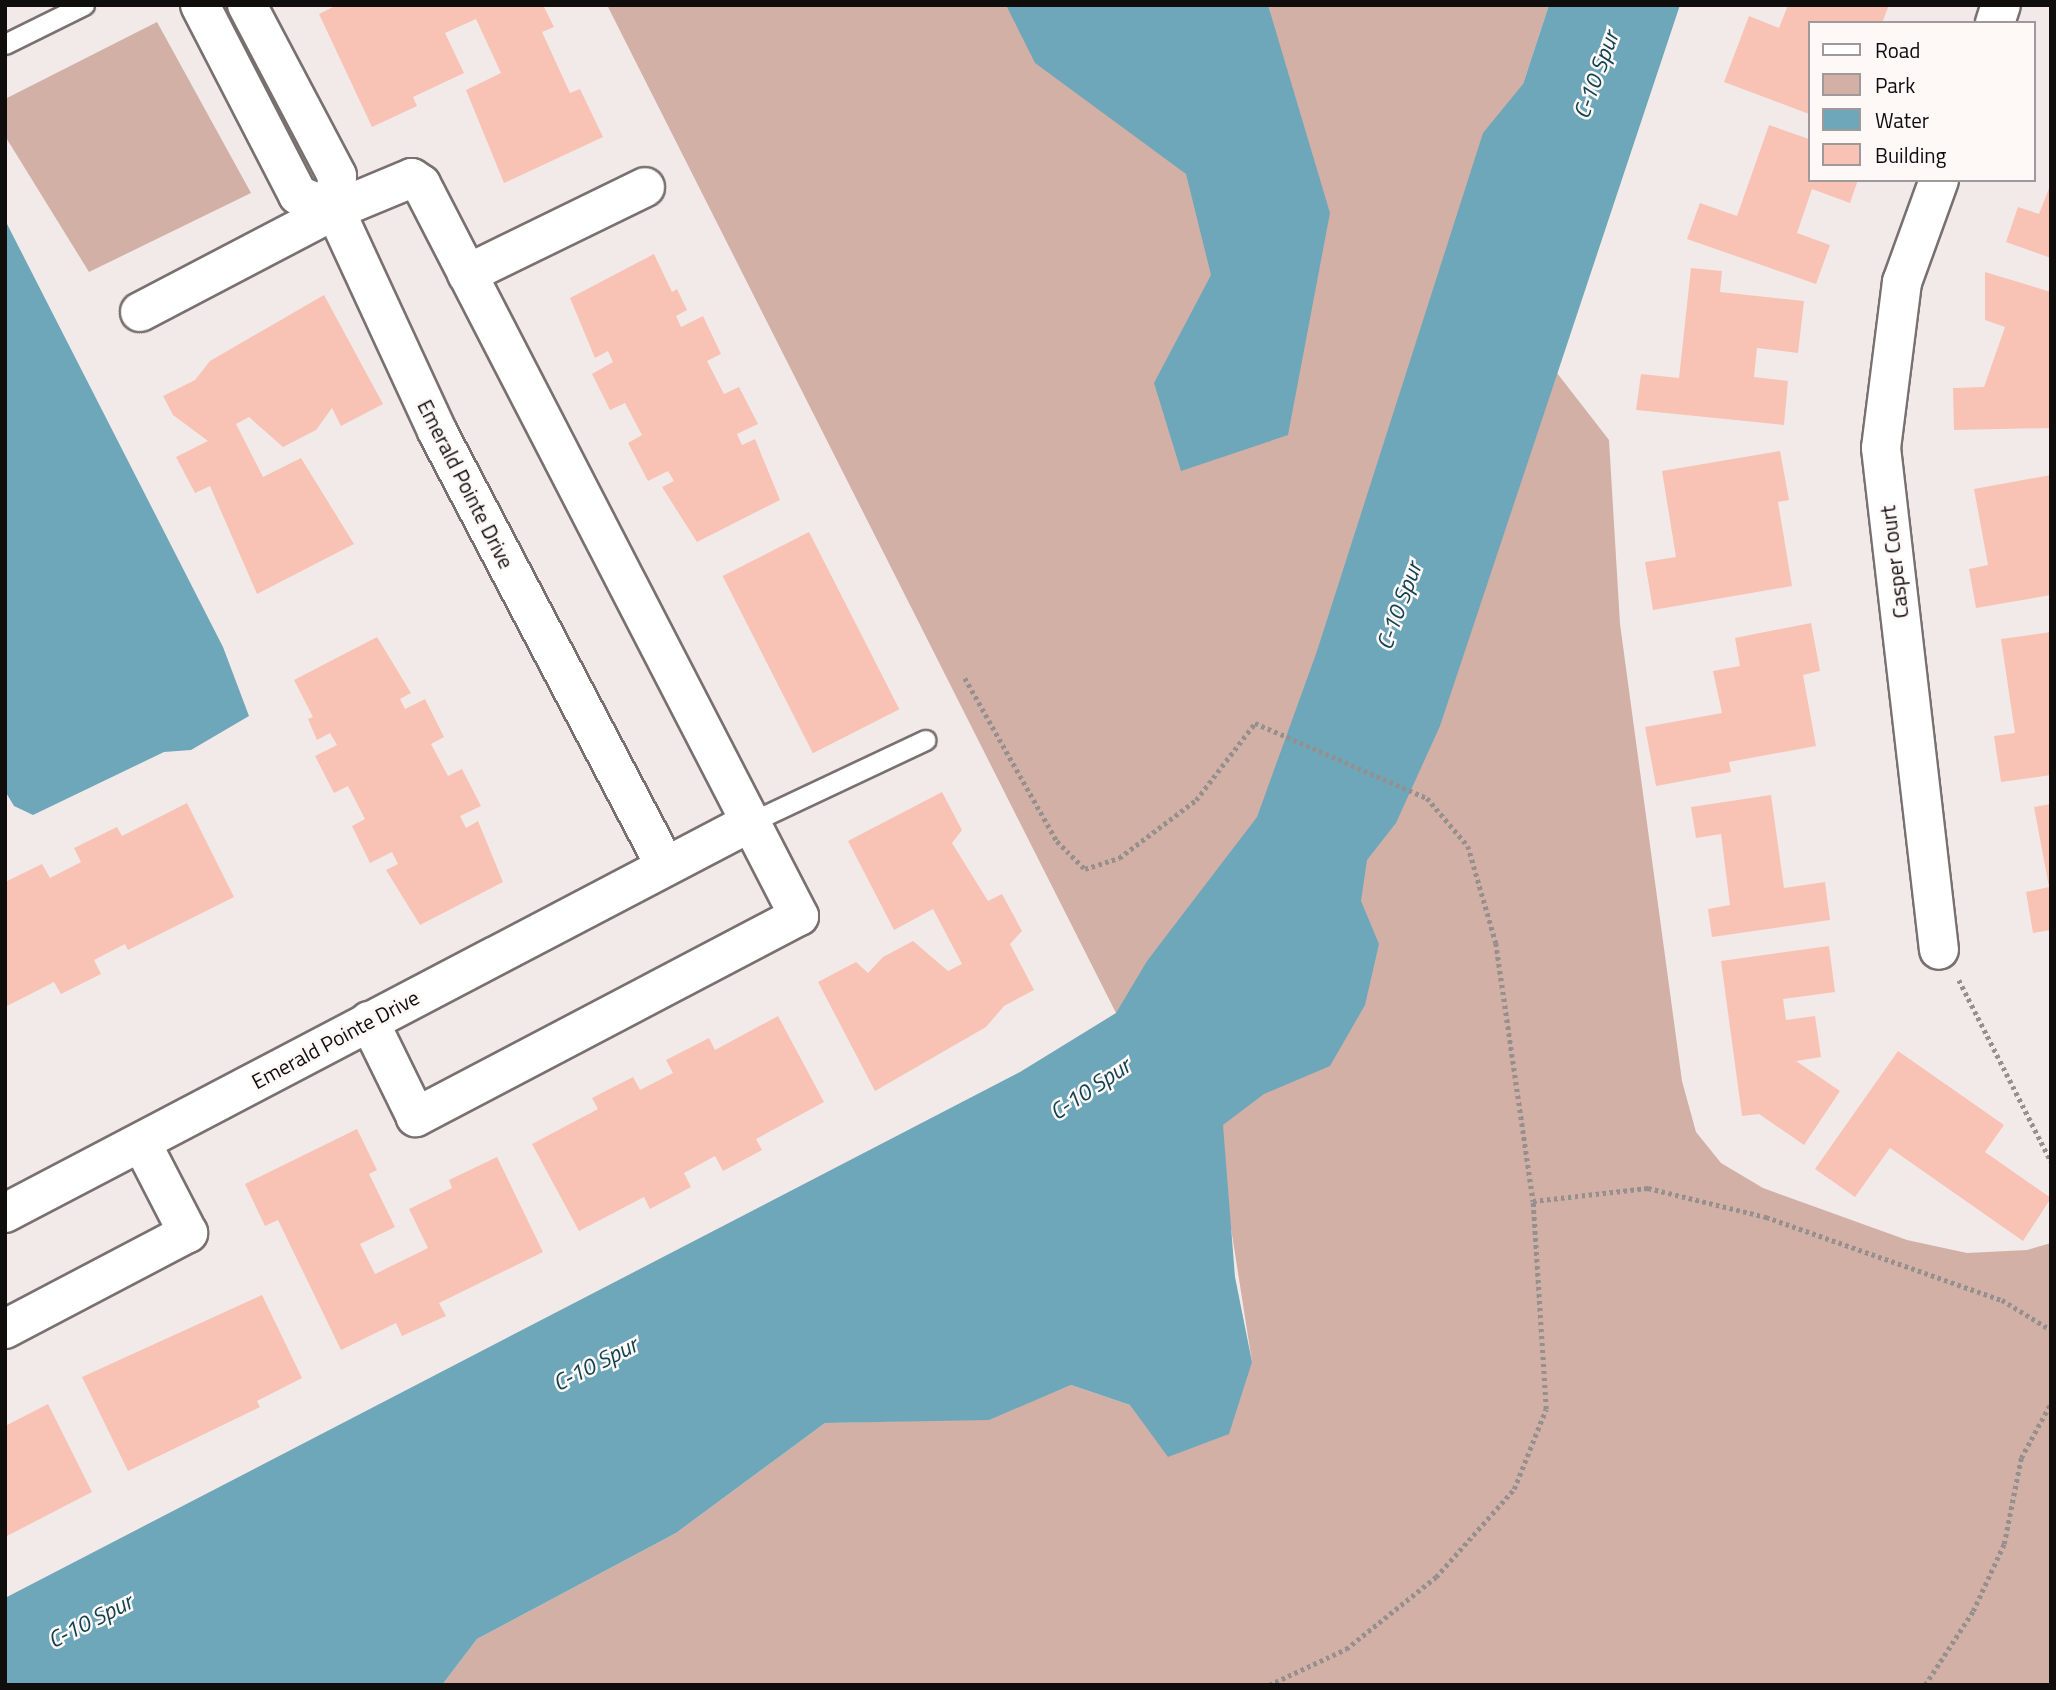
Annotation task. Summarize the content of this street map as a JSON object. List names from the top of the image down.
{
  "streets": {
    "street": ["Emerald Pointe Drive", "Casper Court"]
  },
  "water": ["C-10 Spur"],
  "legend": [
    "Road",
    "Park",
    "Water",
    "Building"
  ]
}
